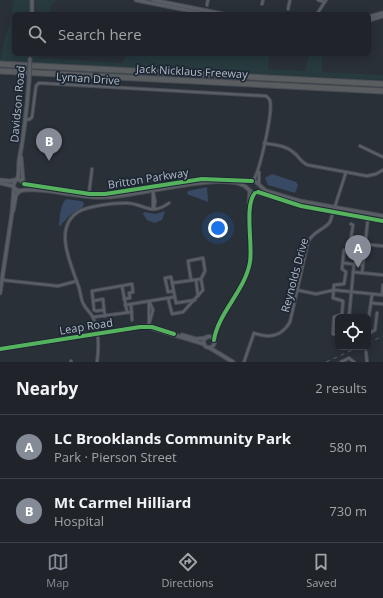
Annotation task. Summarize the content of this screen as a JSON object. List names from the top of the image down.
{
  "streets": {
    "highway": ["Jack Nicklaus Freeway"],
    "main road": ["Davidson Road", "Britton Parkway", "Leap Road"],
    "street": ["Lyman Drive", "Reynolds Drive"]
  },
  "crossings": [
    ["Lyman Drive", "Davidson Road"],
    ["Davidson Road", "Britton Parkway"]
  ],
  "page": {
    "search": "Search here",
    "pins": ["B", "A"],
    "heading": ["Nearby", "2 results"],
    "list": [
      {
        "mark": "A",
        "name": "LC Brooklands Community Park",
        "note": "Park · Pierson Street",
        "value": "580 m"
      },
      {
        "mark": "B",
        "name": "Mt Carmel Hilliard",
        "note": "Hospital",
        "value": "730 m"
      }
    ],
    "nav": ["Map", "Directions", "Saved"]
  }
}
